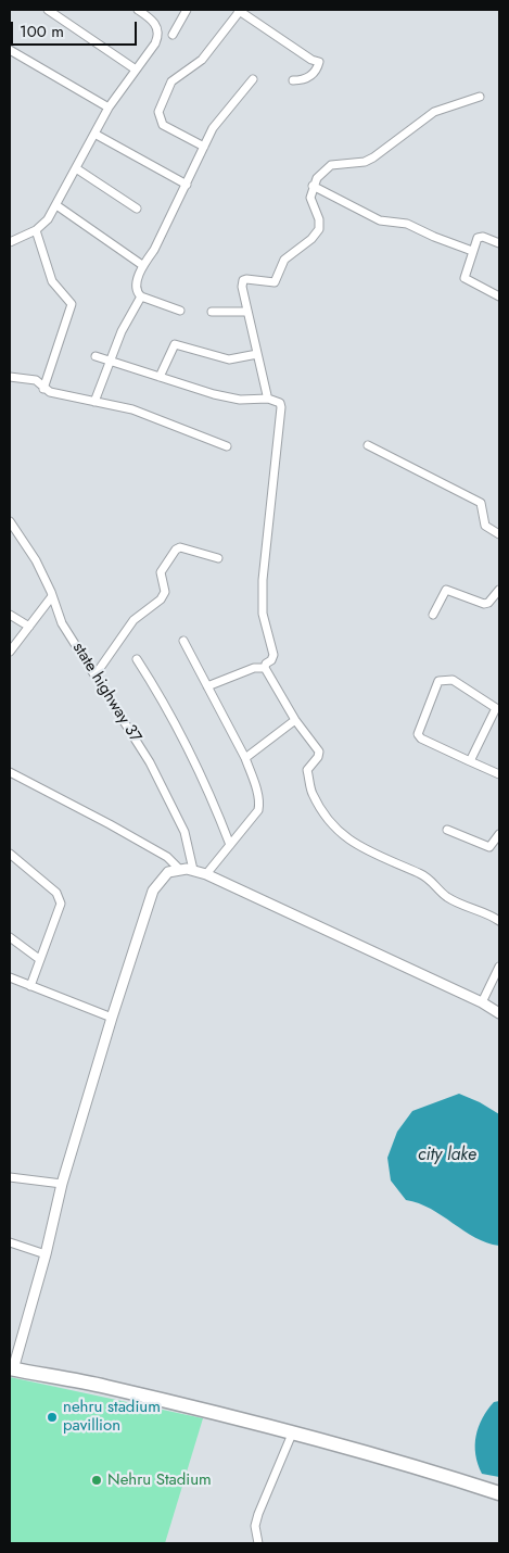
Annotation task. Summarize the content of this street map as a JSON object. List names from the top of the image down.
{
  "streets": {
    "street": ["state highway 37"]
  },
  "water": ["city lake"],
  "places": ["nehru stadium pavillion", "Nehru Stadium"],
  "scale_bar": "100 m"
}
